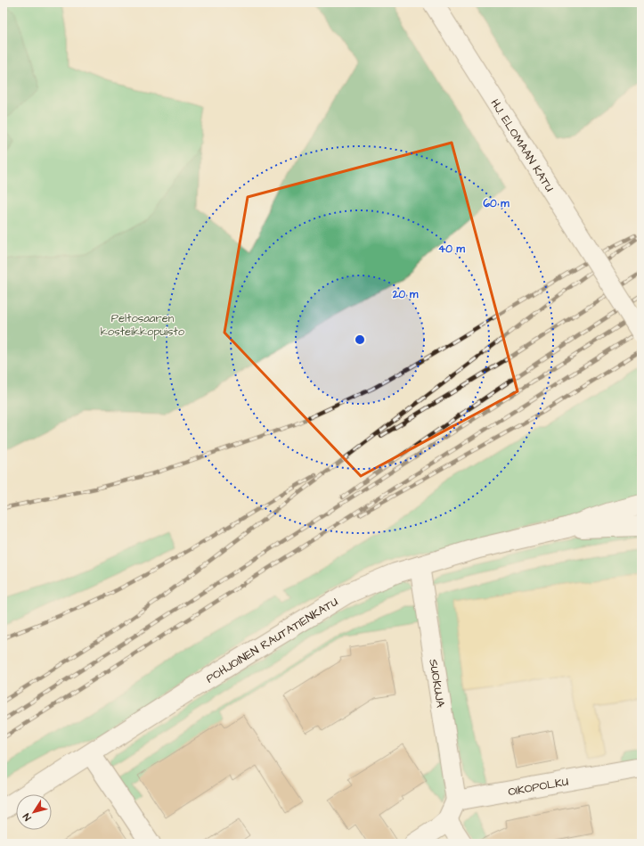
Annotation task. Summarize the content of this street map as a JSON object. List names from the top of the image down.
{
  "streets": {
    "street": [
      "HJ. ELOMAAN KATU",
      "POHJOINEN RAUTATIENKATU",
      "SUOKUJA",
      "OIKOPOLKU"
    ]
  },
  "crossings": [
    ["POHJOINEN RAUTATIENKATU", "SUOKUJA"],
    ["SUOKUJA", "OIKOPOLKU"]
  ],
  "parks": ["Peltosaaren kosteikkopuisto"],
  "north": "bottom left",
  "rings": ["60 m", "40 m", "20 m"]
}
